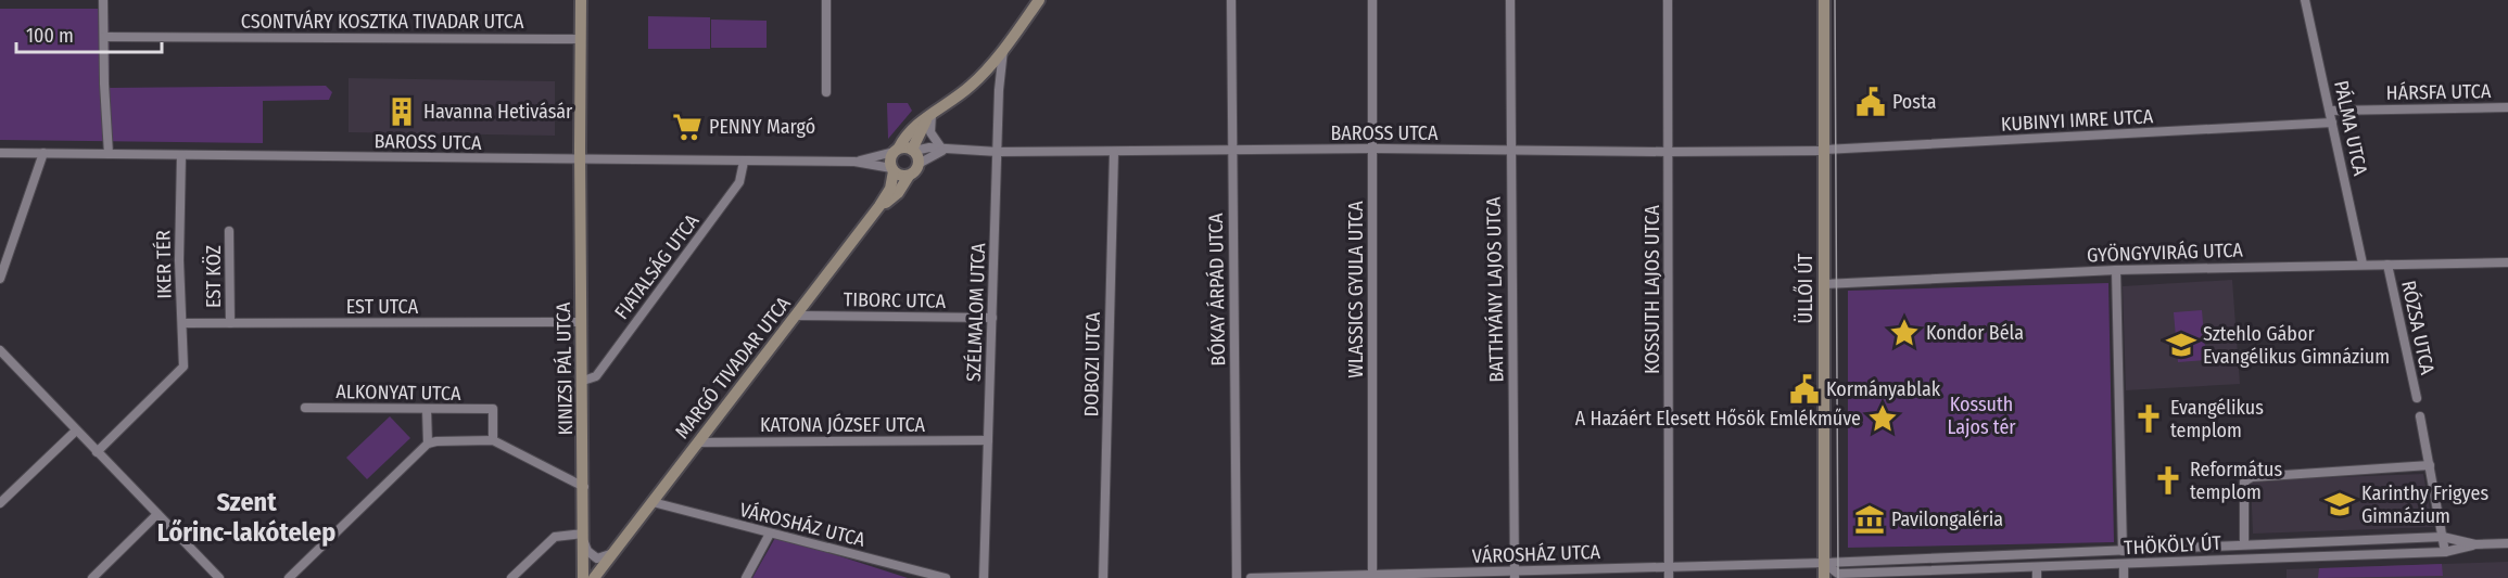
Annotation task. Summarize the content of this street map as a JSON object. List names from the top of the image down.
{
  "streets": {
    "street": [
      "CSONTVÁRY KOSZTKA TIVADAR UTCA",
      "HÁRSFA UTCA",
      "KUBINYI IMRE UTCA",
      "PÁLMA UTCA",
      "BAROSS UTCA",
      "GYÖNGYVIRÁG UTCA",
      "IKER TÉR",
      "FIATALSÁG UTCA",
      "EST KÖZ",
      "ÜLLŐI ÚT",
      "BÓKAY ÁRPÁD UTCA",
      "WLASSICS GYULA UTCA",
      "BATTHYÁNY LAJOS UTCA",
      "KOSSUTH LAJOS UTCA",
      "TIBORC UTCA",
      "EST UTCA",
      "SZÉLMALOM UTCA",
      "RÓZSA UTCA",
      "DOBOZI UTCA",
      "MARGÓ TIVADAR UTCA",
      "KINIZSI PÁL UTCA",
      "ALKONYAT UTCA",
      "KATONA JÓZSEF UTCA",
      "VÁROSHÁZ UTCA",
      "THÖKÖLY ÚT"
    ]
  },
  "crossings": [
    ["CSONTVÁRY KOSZTKA TIVADAR UTCA", "KINIZSI PÁL UTCA"],
    ["HÁRSFA UTCA", "PÁLMA UTCA"],
    ["KUBINYI IMRE UTCA", "PÁLMA UTCA"],
    ["KUBINYI IMRE UTCA", "BAROSS UTCA"],
    ["KUBINYI IMRE UTCA", "ÜLLŐI ÚT"],
    ["PÁLMA UTCA", "GYÖNGYVIRÁG UTCA"],
    ["BAROSS UTCA", "IKER TÉR"],
    ["BAROSS UTCA", "FIATALSÁG UTCA"],
    ["BAROSS UTCA", "ÜLLŐI ÚT"],
    ["BAROSS UTCA", "BÓKAY ÁRPÁD UTCA"],
    ["BAROSS UTCA", "WLASSICS GYULA UTCA"],
    ["BAROSS UTCA", "BATTHYÁNY LAJOS UTCA"],
    ["BAROSS UTCA", "KOSSUTH LAJOS UTCA"],
    ["BAROSS UTCA", "SZÉLMALOM UTCA"],
    ["BAROSS UTCA", "DOBOZI UTCA"],
    ["BAROSS UTCA", "MARGÓ TIVADAR UTCA"],
    ["BAROSS UTCA", "KINIZSI PÁL UTCA"],
    ["GYÖNGYVIRÁG UTCA", "ÜLLŐI ÚT"],
    ["GYÖNGYVIRÁG UTCA", "RÓZSA UTCA"],
    ["IKER TÉR", "EST UTCA"],
    ["FIATALSÁG UTCA", "KINIZSI PÁL UTCA"],
    ["EST KÖZ", "EST UTCA"],
    ["ÜLLŐI ÚT", "VÁROSHÁZ UTCA"],
    ["ÜLLŐI ÚT", "THÖKÖLY ÚT"],
    ["WLASSICS GYULA UTCA", "VÁROSHÁZ UTCA"],
    ["BATTHYÁNY LAJOS UTCA", "VÁROSHÁZ UTCA"],
    ["KOSSUTH LAJOS UTCA", "VÁROSHÁZ UTCA"],
    ["TIBORC UTCA", "SZÉLMALOM UTCA"],
    ["TIBORC UTCA", "MARGÓ TIVADAR UTCA"],
    ["EST UTCA", "KINIZSI PÁL UTCA"],
    ["SZÉLMALOM UTCA", "KATONA JÓZSEF UTCA"],
    ["MARGÓ TIVADAR UTCA", "KATONA JÓZSEF UTCA"],
    ["MARGÓ TIVADAR UTCA", "VÁROSHÁZ UTCA"],
    ["VÁROSHÁZ UTCA", "THÖKÖLY ÚT"]
  ],
  "districts": ["Szent Lőrinc-lakótelep"],
  "parks": ["Kossuth Lajos tér"],
  "places": {
    "public building": ["Posta", "Kormányablak"],
    "building": ["Havanna Hetivásár"],
    "supermarket": ["PENNY Margó"],
    "place": ["Kondor Béla", "A Hazáért Elesett Hősök Emlékműve"],
    "school or university": ["Sztehlo Gábor Evangélikus Gimnázium", "Karinthy Frigyes Gimnázium"],
    "church": ["Evangélikus templom", "Református templom"],
    "museum": ["Pavilongaléria"]
  },
  "scale_bar": "100 m"
}
